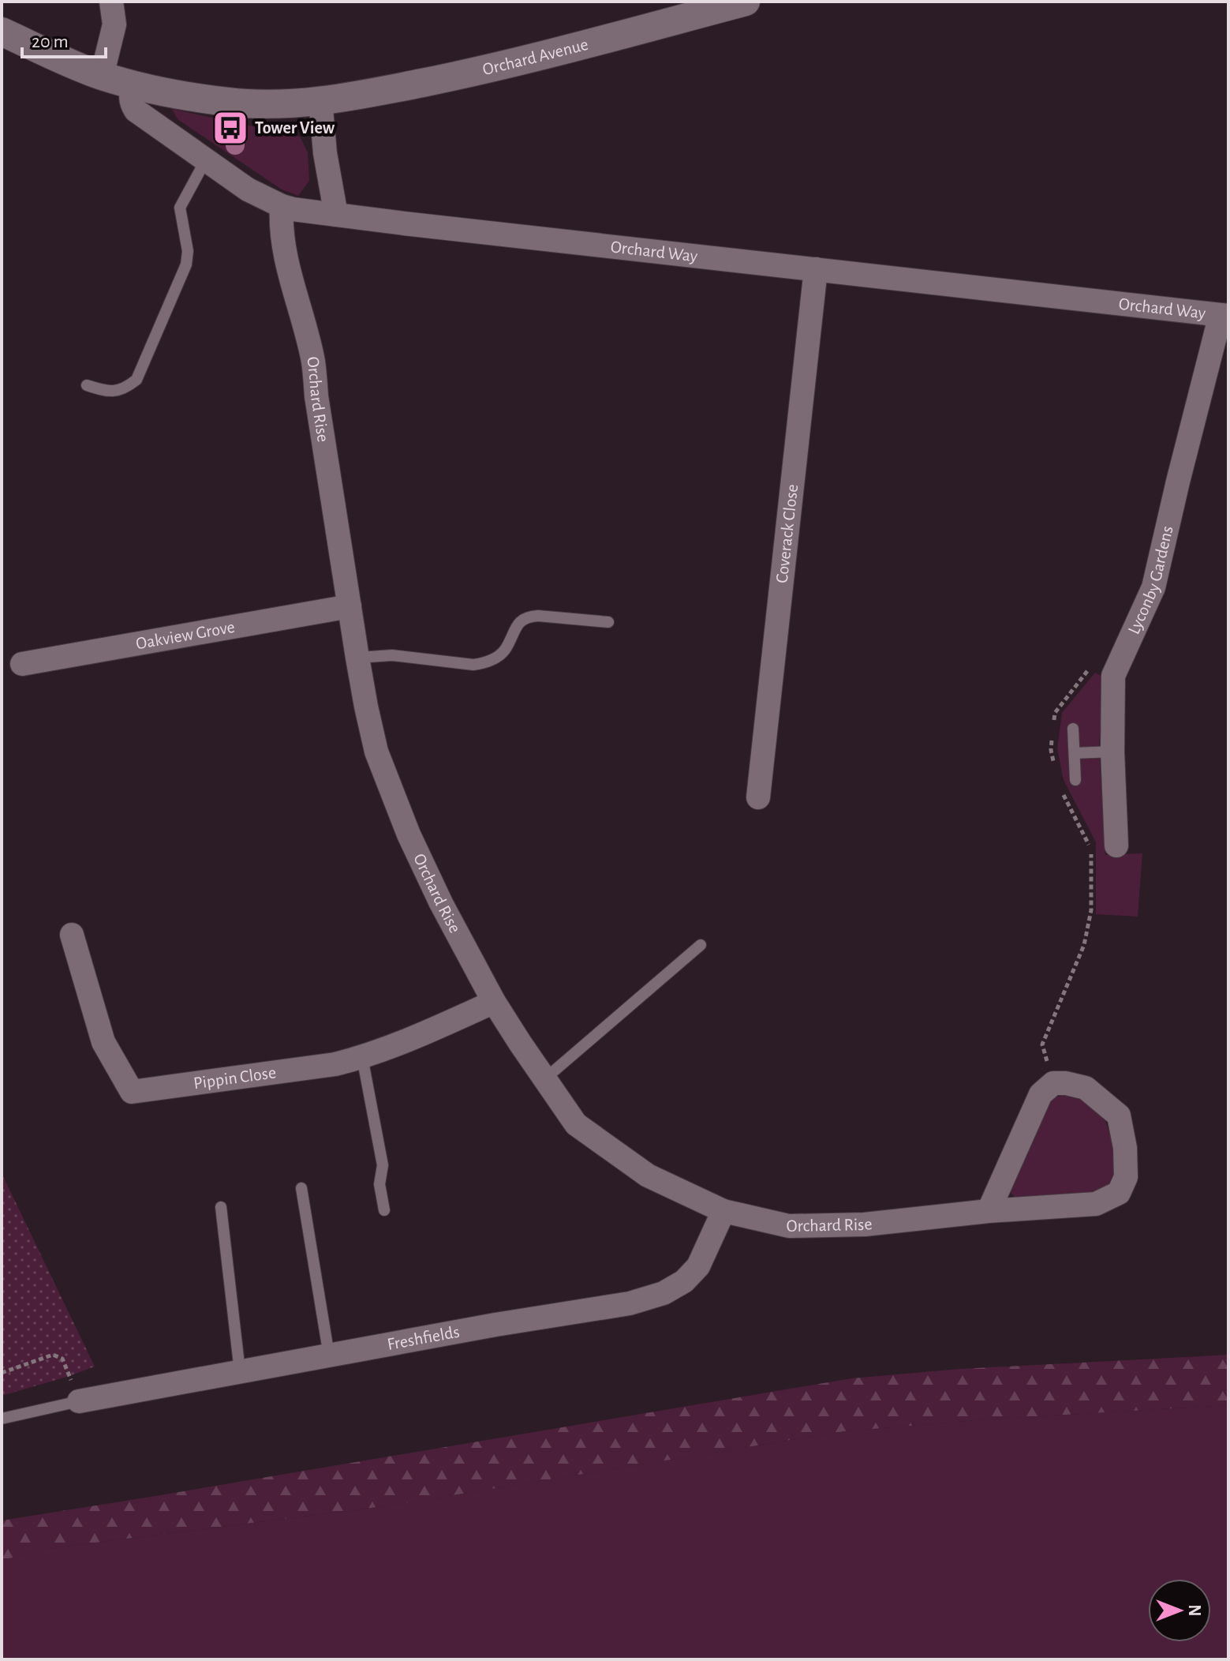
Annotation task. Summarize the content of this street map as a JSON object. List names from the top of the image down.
{
  "streets": {
    "street": [
      "Orchard Avenue",
      "Orchard Way",
      "Orchard Rise",
      "Coverack Close",
      "Lyconby Gardens",
      "Oakview Grove",
      "Pippin Close",
      "Freshfields"
    ]
  },
  "crossings": [
    ["Orchard Avenue", "Orchard Way"],
    ["Orchard Way", "Orchard Rise"],
    ["Orchard Way", "Coverack Close"],
    ["Orchard Way", "Lyconby Gardens"],
    ["Orchard Rise", "Oakview Grove"],
    ["Orchard Rise", "Pippin Close"],
    ["Orchard Rise", "Freshfields"]
  ],
  "places": {
    "bus stop": ["Tower View"]
  },
  "scale_bar": "20 m",
  "north": "right"
}
